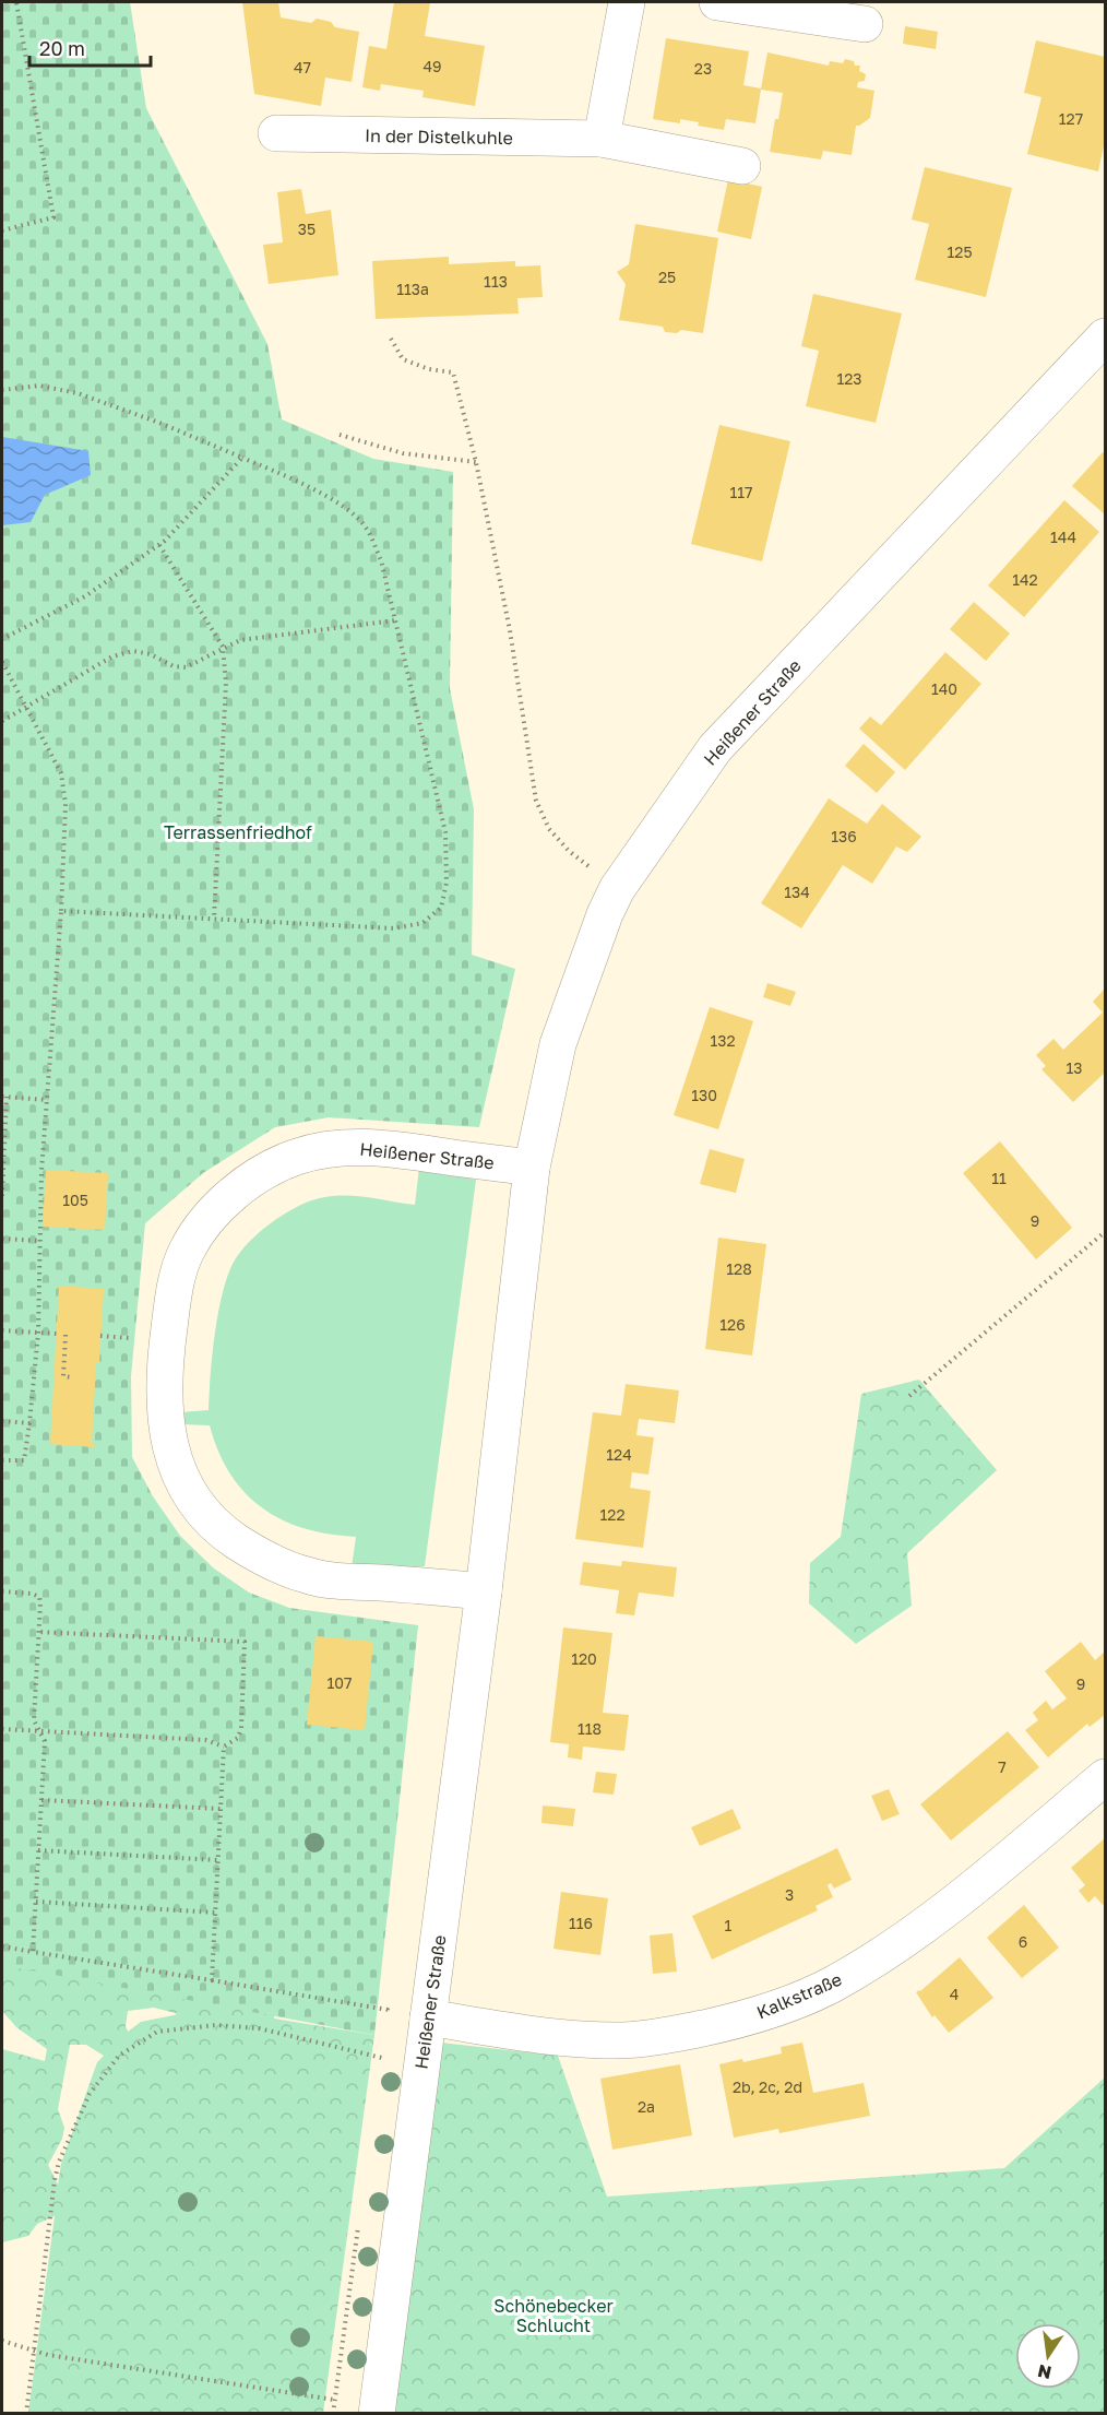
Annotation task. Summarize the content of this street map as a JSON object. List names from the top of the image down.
{
  "streets": {
    "street": ["In der Distelkuhle", "Heißener Straße", "Kalkstraße"]
  },
  "crossings": [
    ["Heißener Straße", "Kalkstraße"]
  ],
  "parks": ["Terrassenfriedhof", "Schönebecker Schlucht"],
  "house_numbers": [
    "49",
    "47",
    "23",
    "127",
    "35",
    "125",
    "25",
    "113",
    "113a",
    "123",
    "117",
    "144",
    "142",
    "140",
    "136",
    "134",
    "132",
    "13",
    "130",
    "11",
    "105",
    "9",
    "128",
    "126",
    "124",
    "122",
    "120",
    "107",
    "9",
    "118",
    "7",
    "3",
    "116",
    "1",
    "6",
    "4",
    "2b, 2c, 2d",
    "2a"
  ],
  "scale_bar": "20 m",
  "north": "bottom"
}
